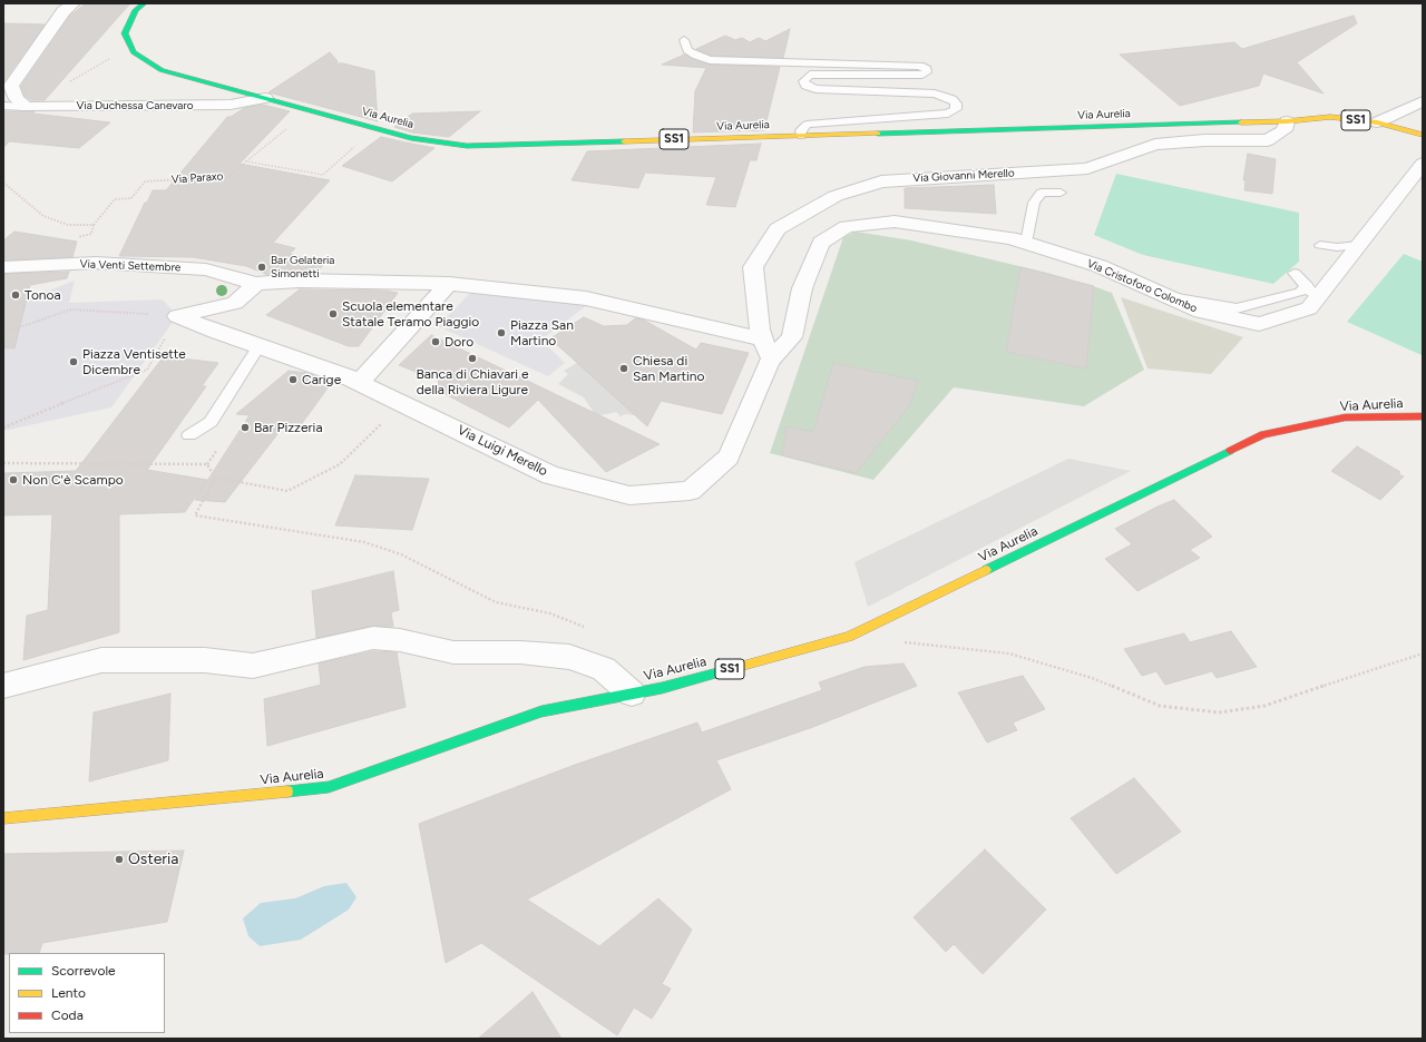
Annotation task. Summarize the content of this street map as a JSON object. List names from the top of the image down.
{
  "streets": {
    "main road": ["Via Aurelia", "SS1"],
    "street": [
      "Via Duchessa Canevaro",
      "Via Giovanni Merello",
      "Via Venti Settembre",
      "Via Cristoforo Colombo",
      "Via Luigi Merello"
    ],
    "path": ["Via Paraxo"]
  },
  "crossings": [
    ["Via Duchessa Canevaro", "Via Aurelia"],
    ["Via Aurelia", "Via Giovanni Merello"],
    ["Via Giovanni Merello", "Via Cristoforo Colombo"],
    ["Via Giovanni Merello", "Via Luigi Merello"],
    ["Via Cristoforo Colombo", "Via Luigi Merello"]
  ],
  "places": [
    "Bar Gelateria Simonetti",
    "Tonoa",
    "Scuola elementare Statale Teramo Piaggio",
    "Piazza San Martino",
    "Doro",
    "Banca di Chiavari e della Riviera Ligure",
    "Piazza Ventisette Dicembre",
    "Chiesa di San Martino",
    "Carige",
    "Bar Pizzeria",
    "Non C'è Scampo",
    "Osteria"
  ],
  "legend": ["Scorrevole", "Lento", "Coda"]
}
